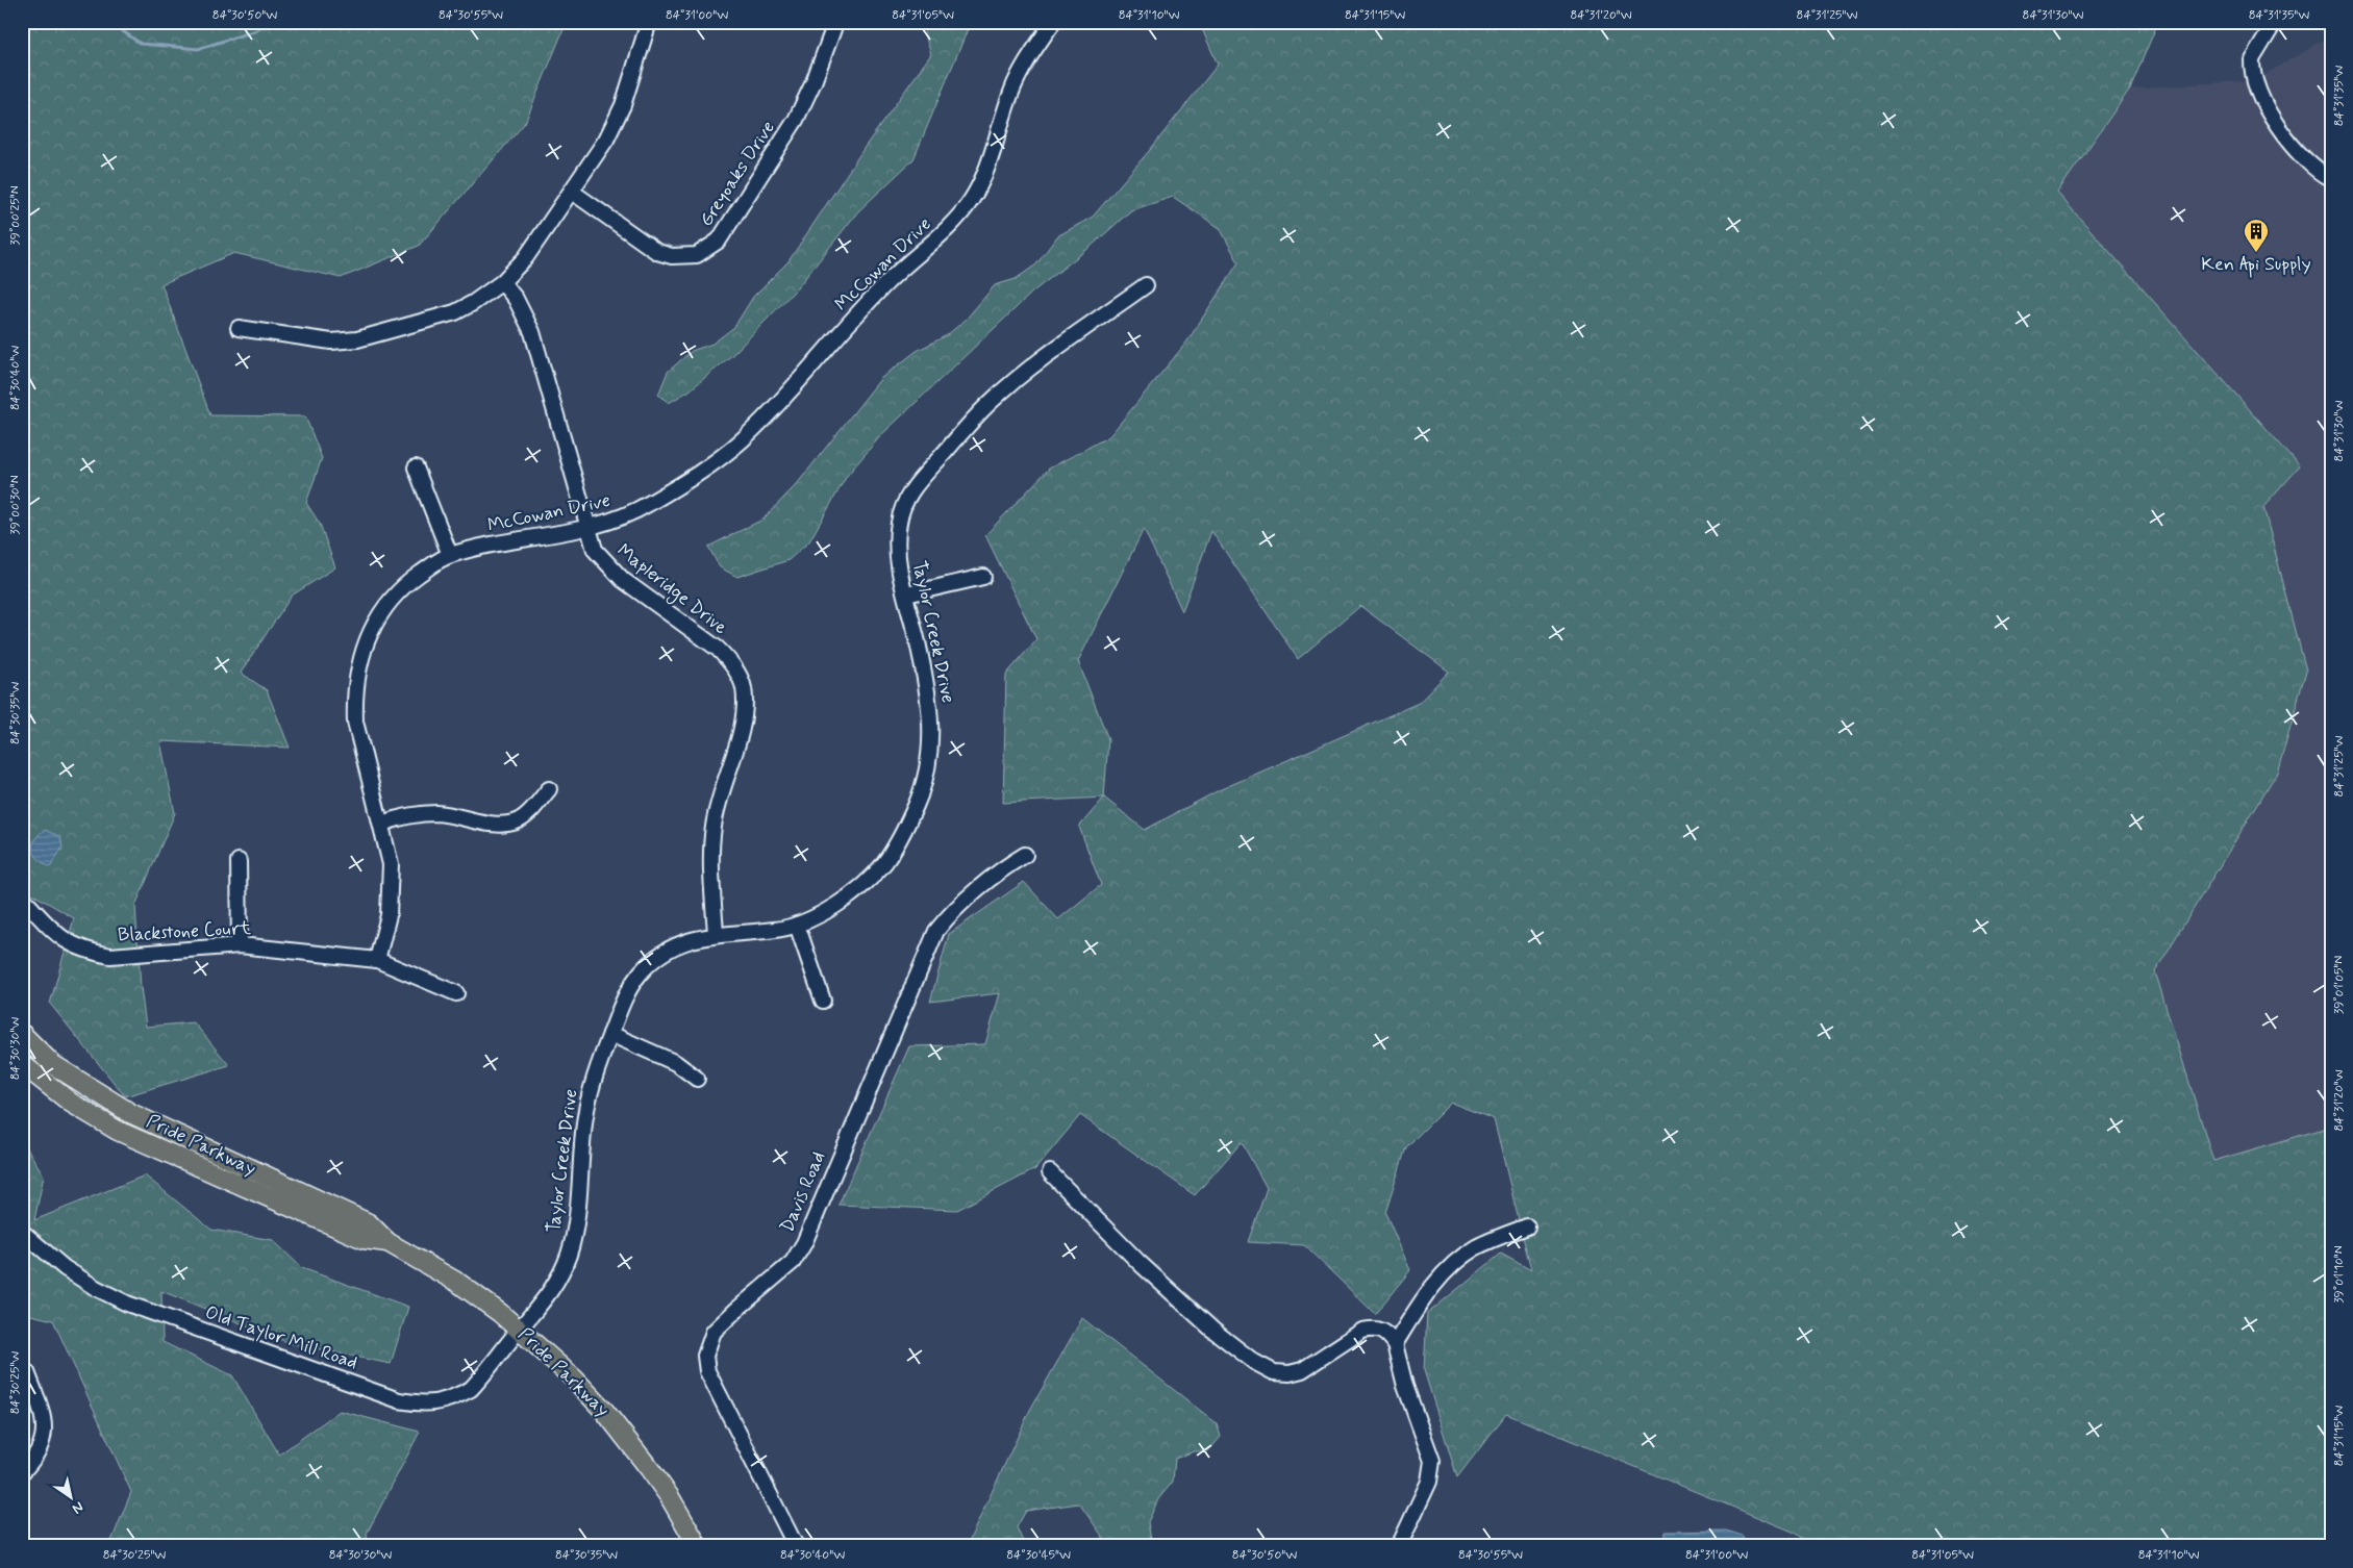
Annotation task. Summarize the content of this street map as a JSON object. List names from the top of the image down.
{
  "streets": {
    "main road": ["Pride Parkway"],
    "street": [
      "Greyoaks Drive",
      "McCowan Drive",
      "Mapleridge Drive",
      "Taylor Creek Drive",
      "Blackstone Court",
      "Davis Road",
      "Old Taylor Mill Road"
    ]
  },
  "crossings": [
    ["McCowan Drive", "Mapleridge Drive"],
    ["McCowan Drive", "Blackstone Court"],
    ["Mapleridge Drive", "Taylor Creek Drive"],
    ["Taylor Creek Drive", "Pride Parkway"],
    ["Taylor Creek Drive", "Old Taylor Mill Road"],
    ["Pride Parkway", "Old Taylor Mill Road"]
  ],
  "places": {
    "building": ["Ken Api Supply"]
  },
  "north": "bottom right",
  "coordinates": [
    "84°30'50\"W",
    "84°30'55\"W",
    "84°31'00\"W",
    "84°31'05\"W",
    "84°31'10\"W",
    "84°31'15\"W",
    "84°31'20\"W",
    "84°31'25\"W",
    "84°31'30\"W",
    "84°31'35\"W",
    "39°00'25\"N",
    "84°30'40\"W",
    "39°00'30\"N",
    "84°30'35\"W",
    "39°01'05\"N",
    "84°30'30\"W",
    "39°01'10\"N",
    "84°30'25\"W",
    "84°30'45\"W"
  ]
}
